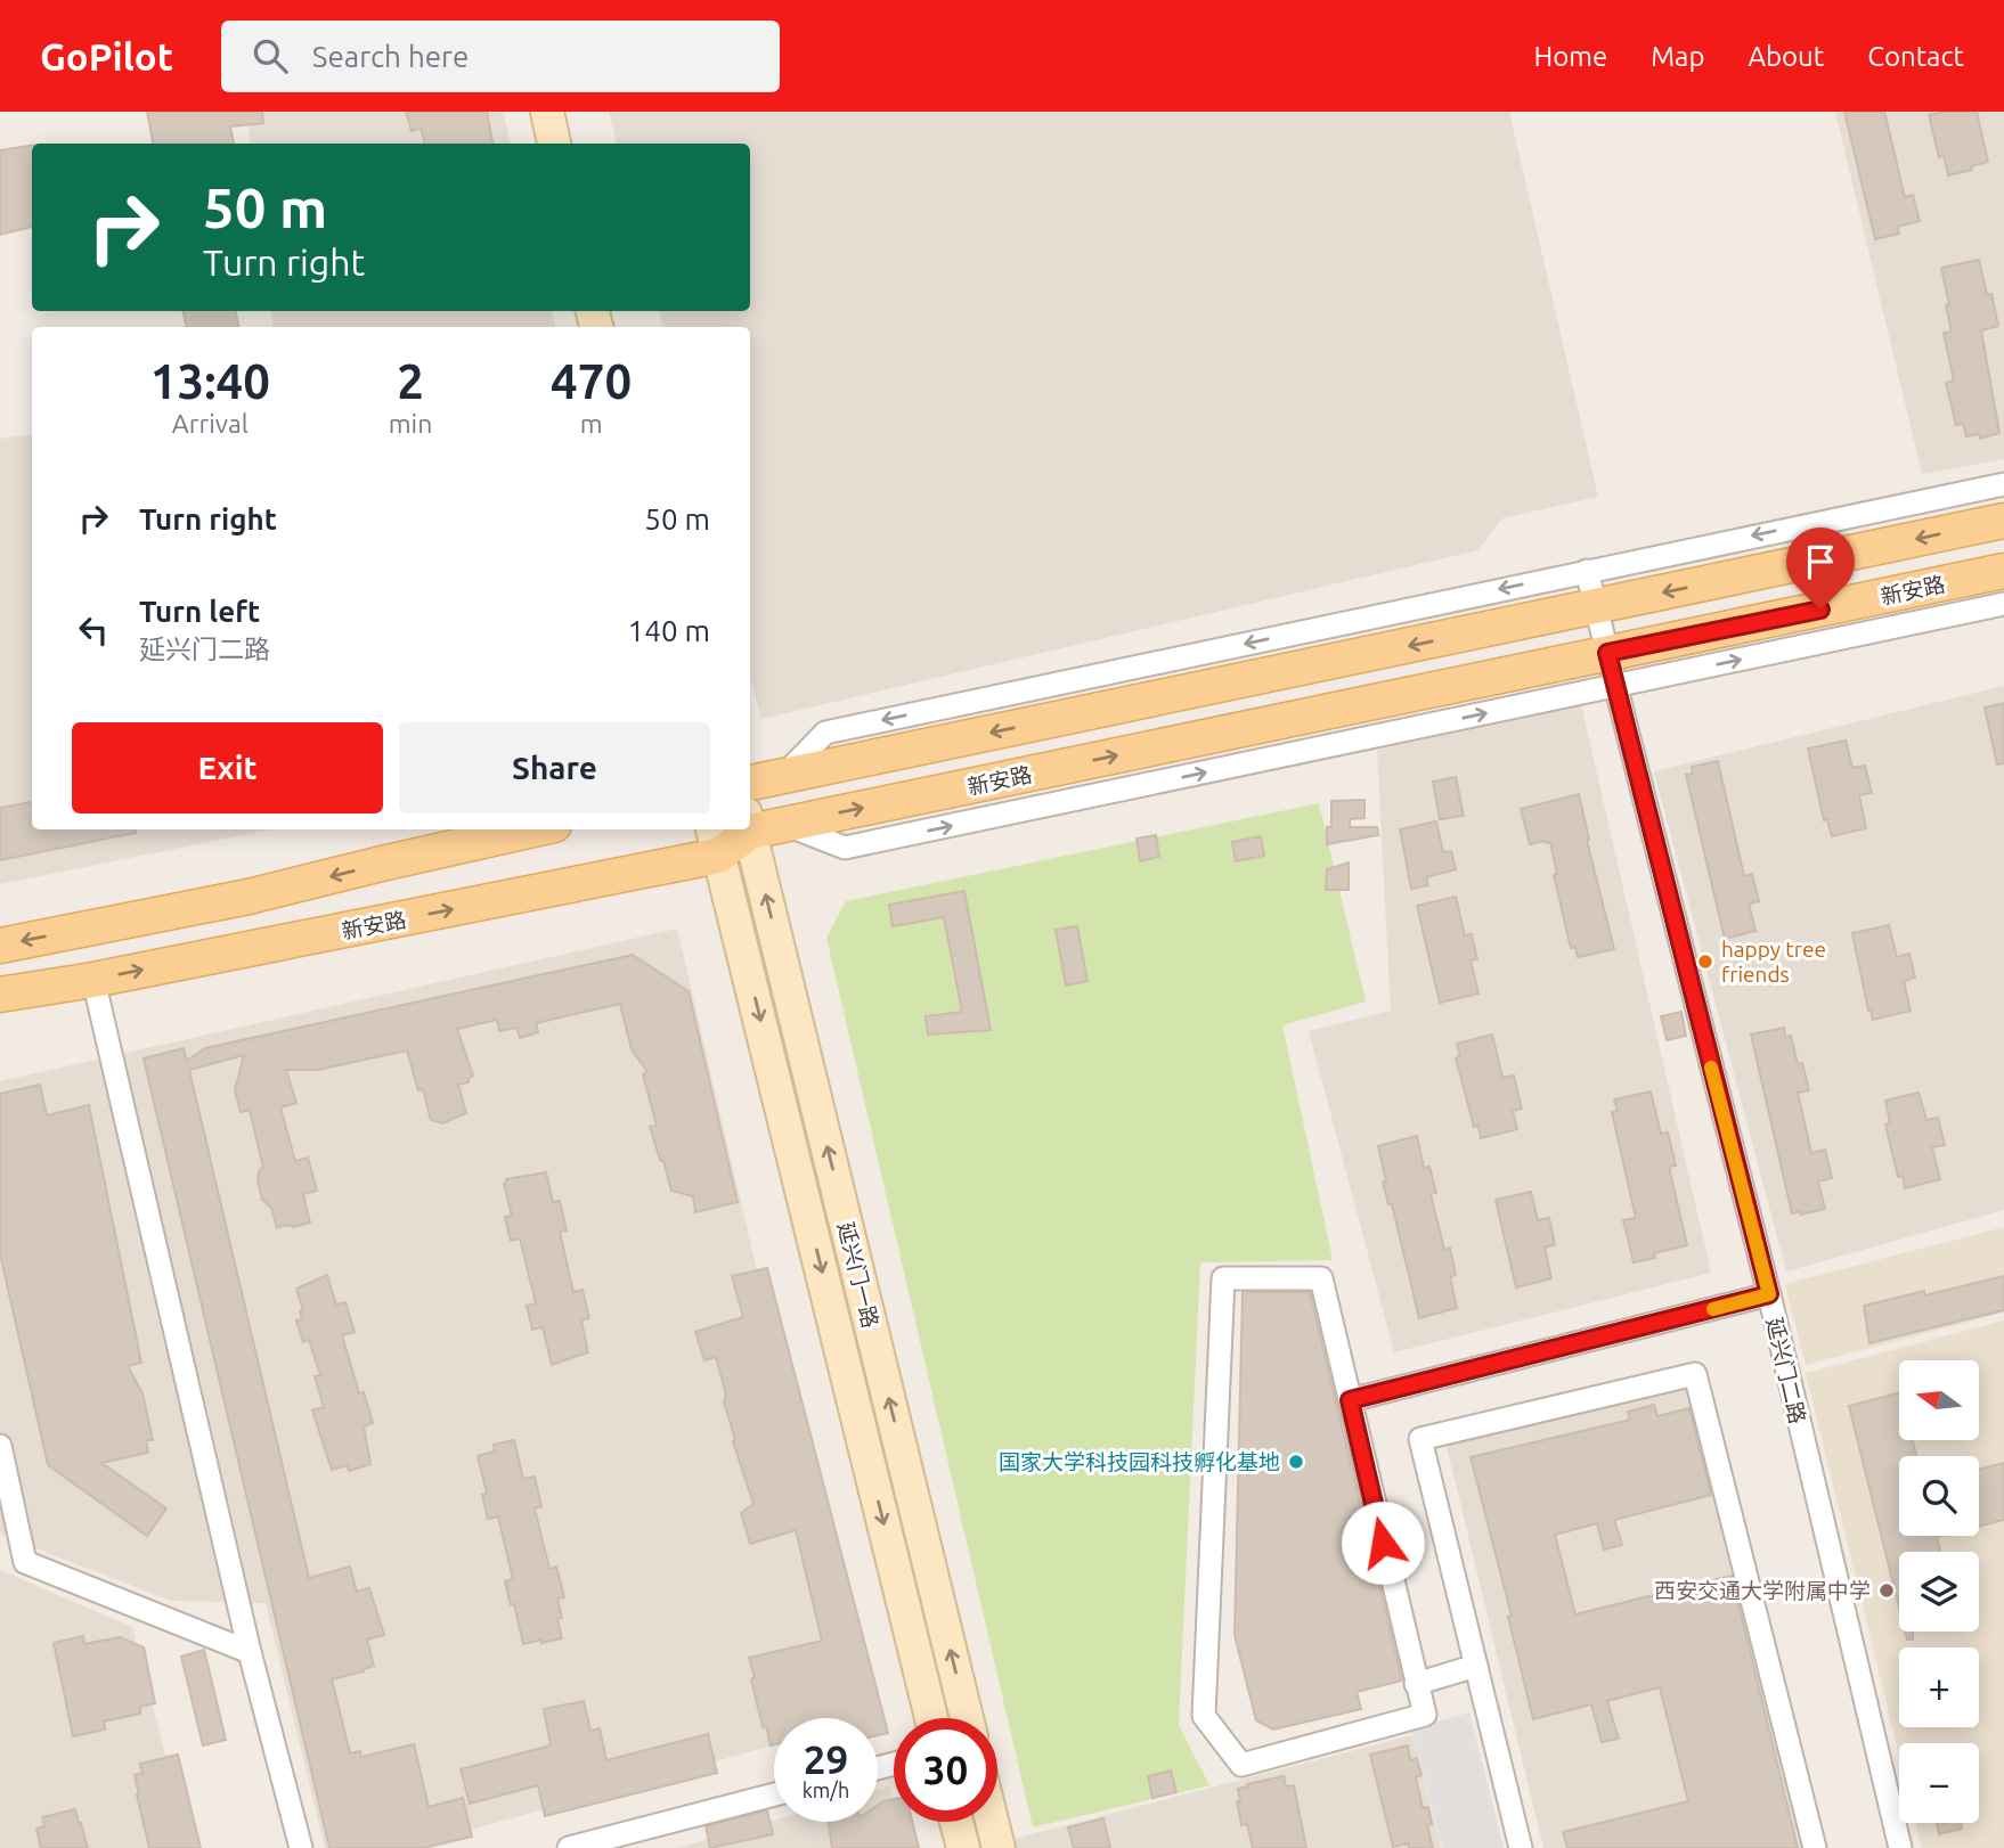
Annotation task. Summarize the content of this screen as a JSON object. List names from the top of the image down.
{
  "streets": {
    "main road": ["新安路"],
    "street": ["延兴门一路", "延兴门二路"]
  },
  "crossings": [
    ["新安路", "延兴门一路"],
    ["新安路", "延兴门二路"]
  ],
  "places": ["happy tree friends", "国家大学科技园科技孵化基地", "西安交通大学附属中学"],
  "north": "left",
  "page": {
    "header": "GoPilot",
    "search": "Search here",
    "nav": [
      "Home",
      "Map",
      "About",
      "Contact"
    ],
    "turn": ["50 m", "Turn right"],
    "eta": [
      "13:40",
      "Arrival",
      "2",
      "min",
      "470",
      "m"
    ],
    "list": [
      {
        "name": "Turn right",
        "value": "50 m"
      },
      {
        "name": "Turn left",
        "note": "延兴门二路",
        "value": "140 m"
      }
    ],
    "buttons": ["Exit", "Share"],
    "map_buttons": ["+", "−"],
    "speed": "29 km/h",
    "limit": "30"
  }
}
